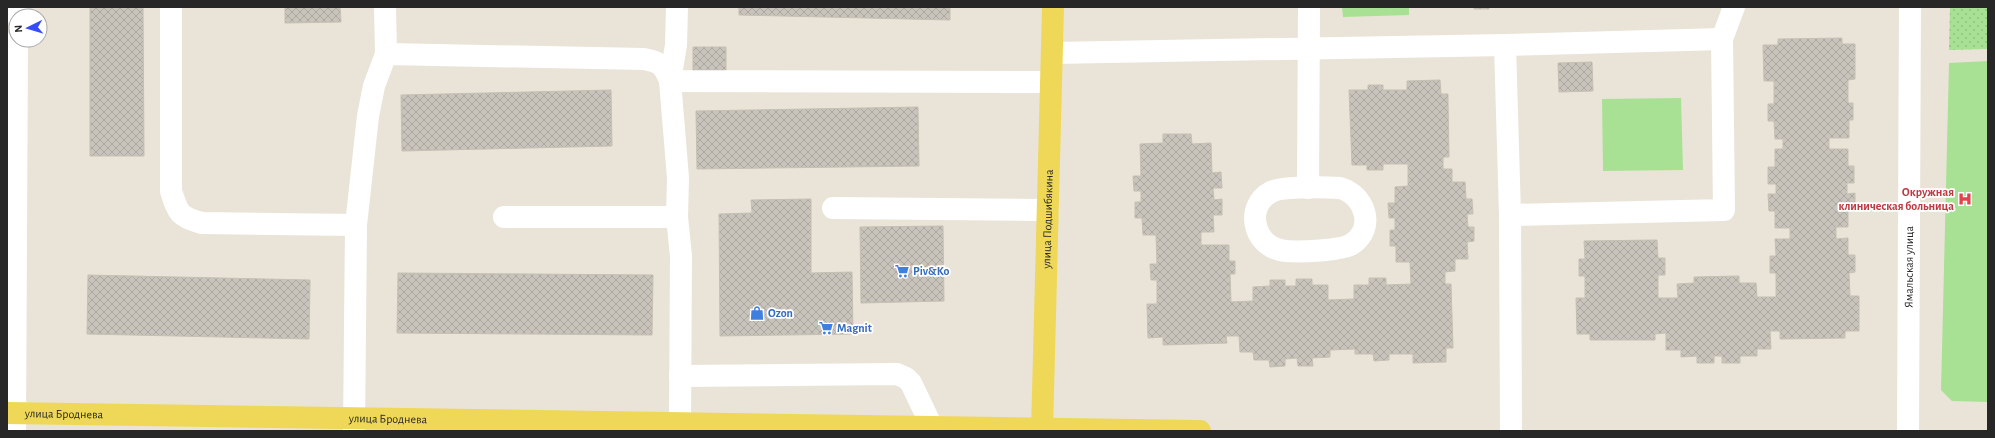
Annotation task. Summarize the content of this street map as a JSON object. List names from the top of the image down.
{
  "streets": {
    "main road": ["улица Подшибякина", "улица Броднева"],
    "street": ["Ямальская улица"]
  },
  "crossings": [
    ["улица Подшибякина", "улица Броднева"]
  ],
  "places": {
    "hospital": ["Окружная клиническая больница"],
    "supermarket": ["Piv&Ko", "Magnit"],
    "shop": ["Ozon"]
  },
  "north": "left"
}
